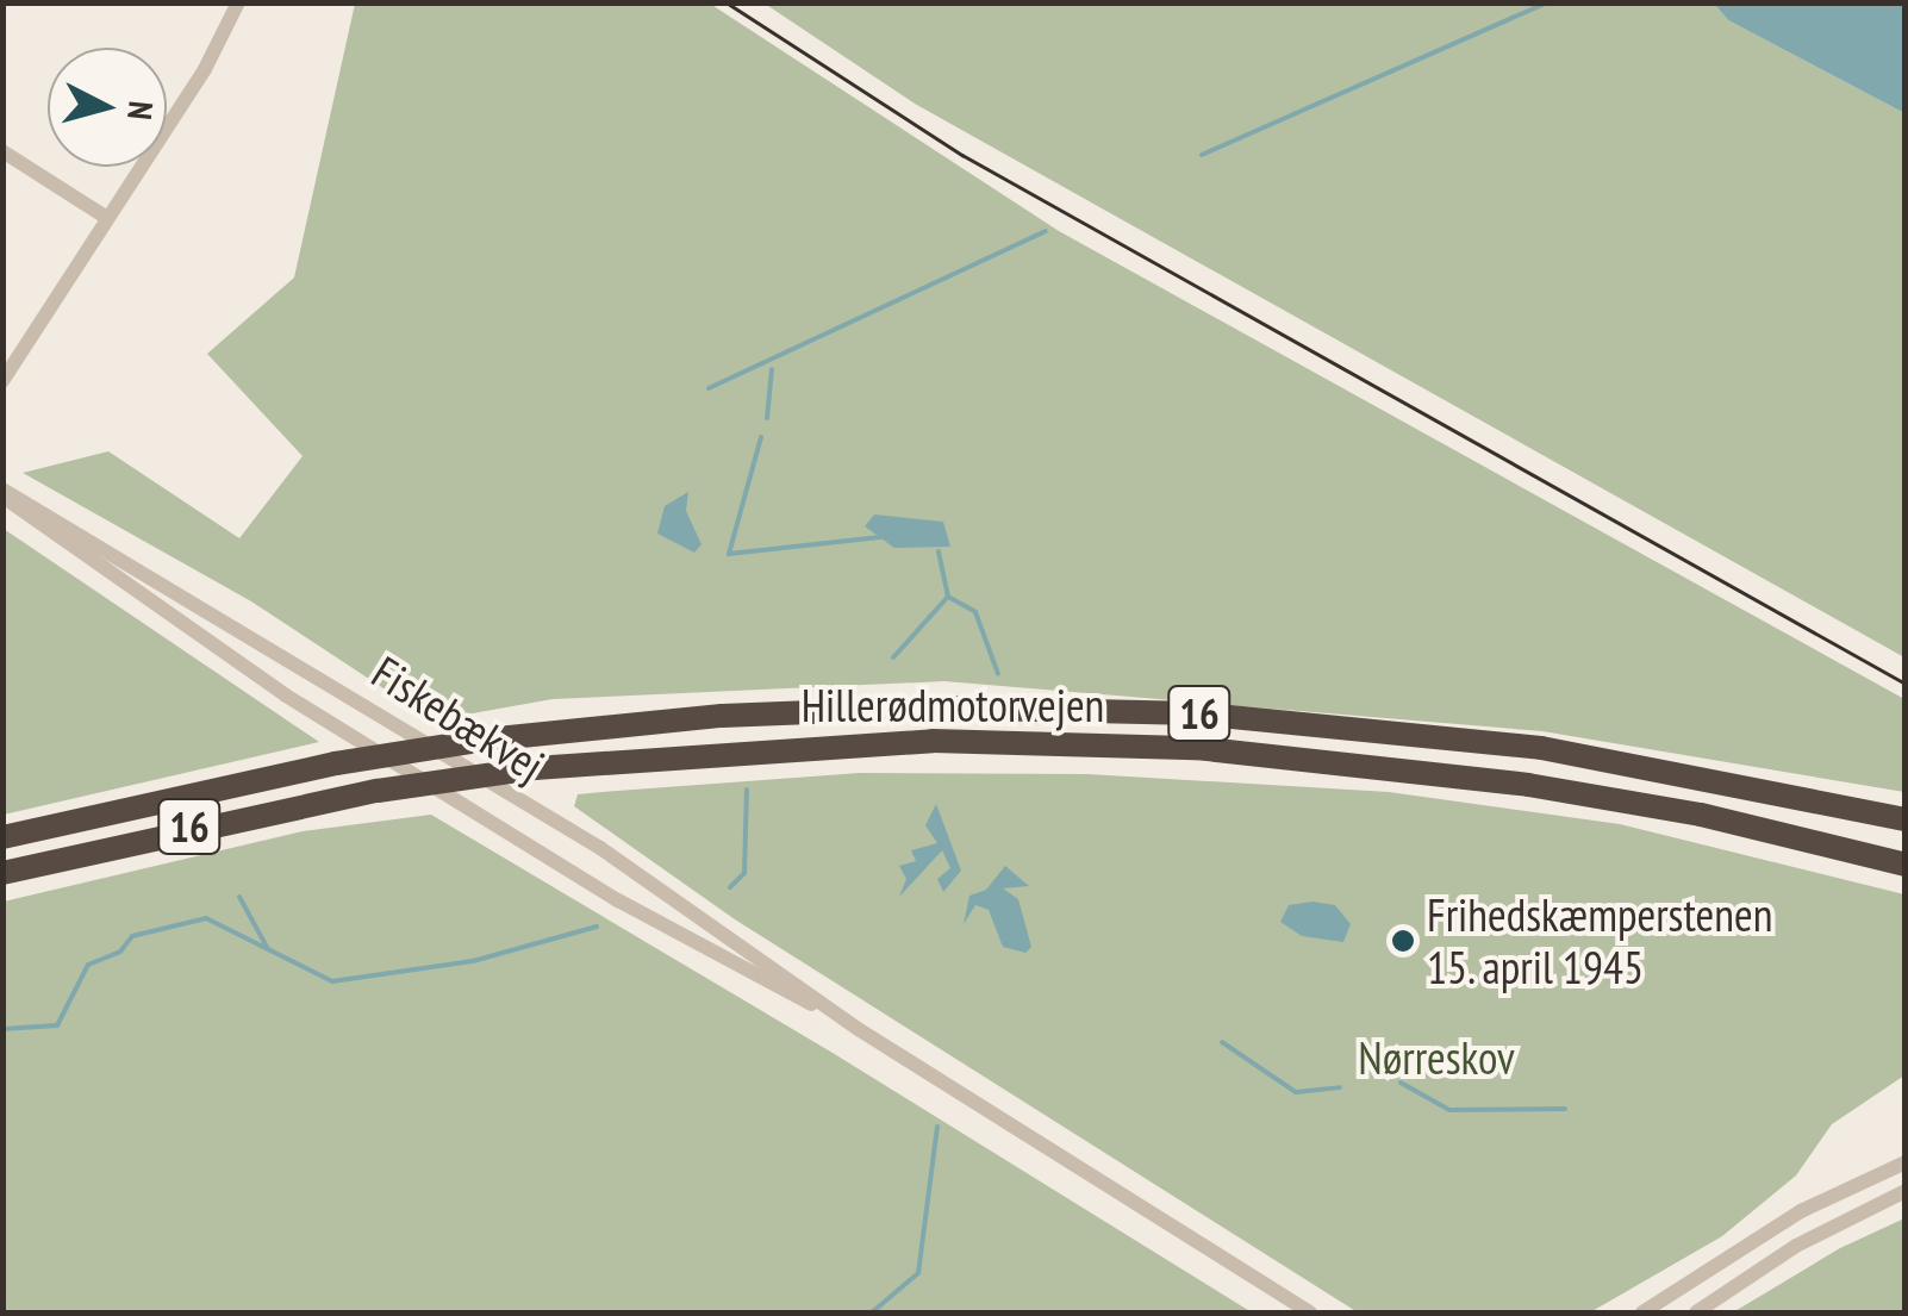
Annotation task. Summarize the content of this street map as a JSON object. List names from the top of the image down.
{
  "streets": {
    "highway": ["Hillerødmotorvejen", "16"],
    "street": ["Fiskebækvej"]
  },
  "parks": ["Nørreskov"],
  "places": ["Frihedskæmperstenen 15. april 1945"],
  "north": "right"
}
